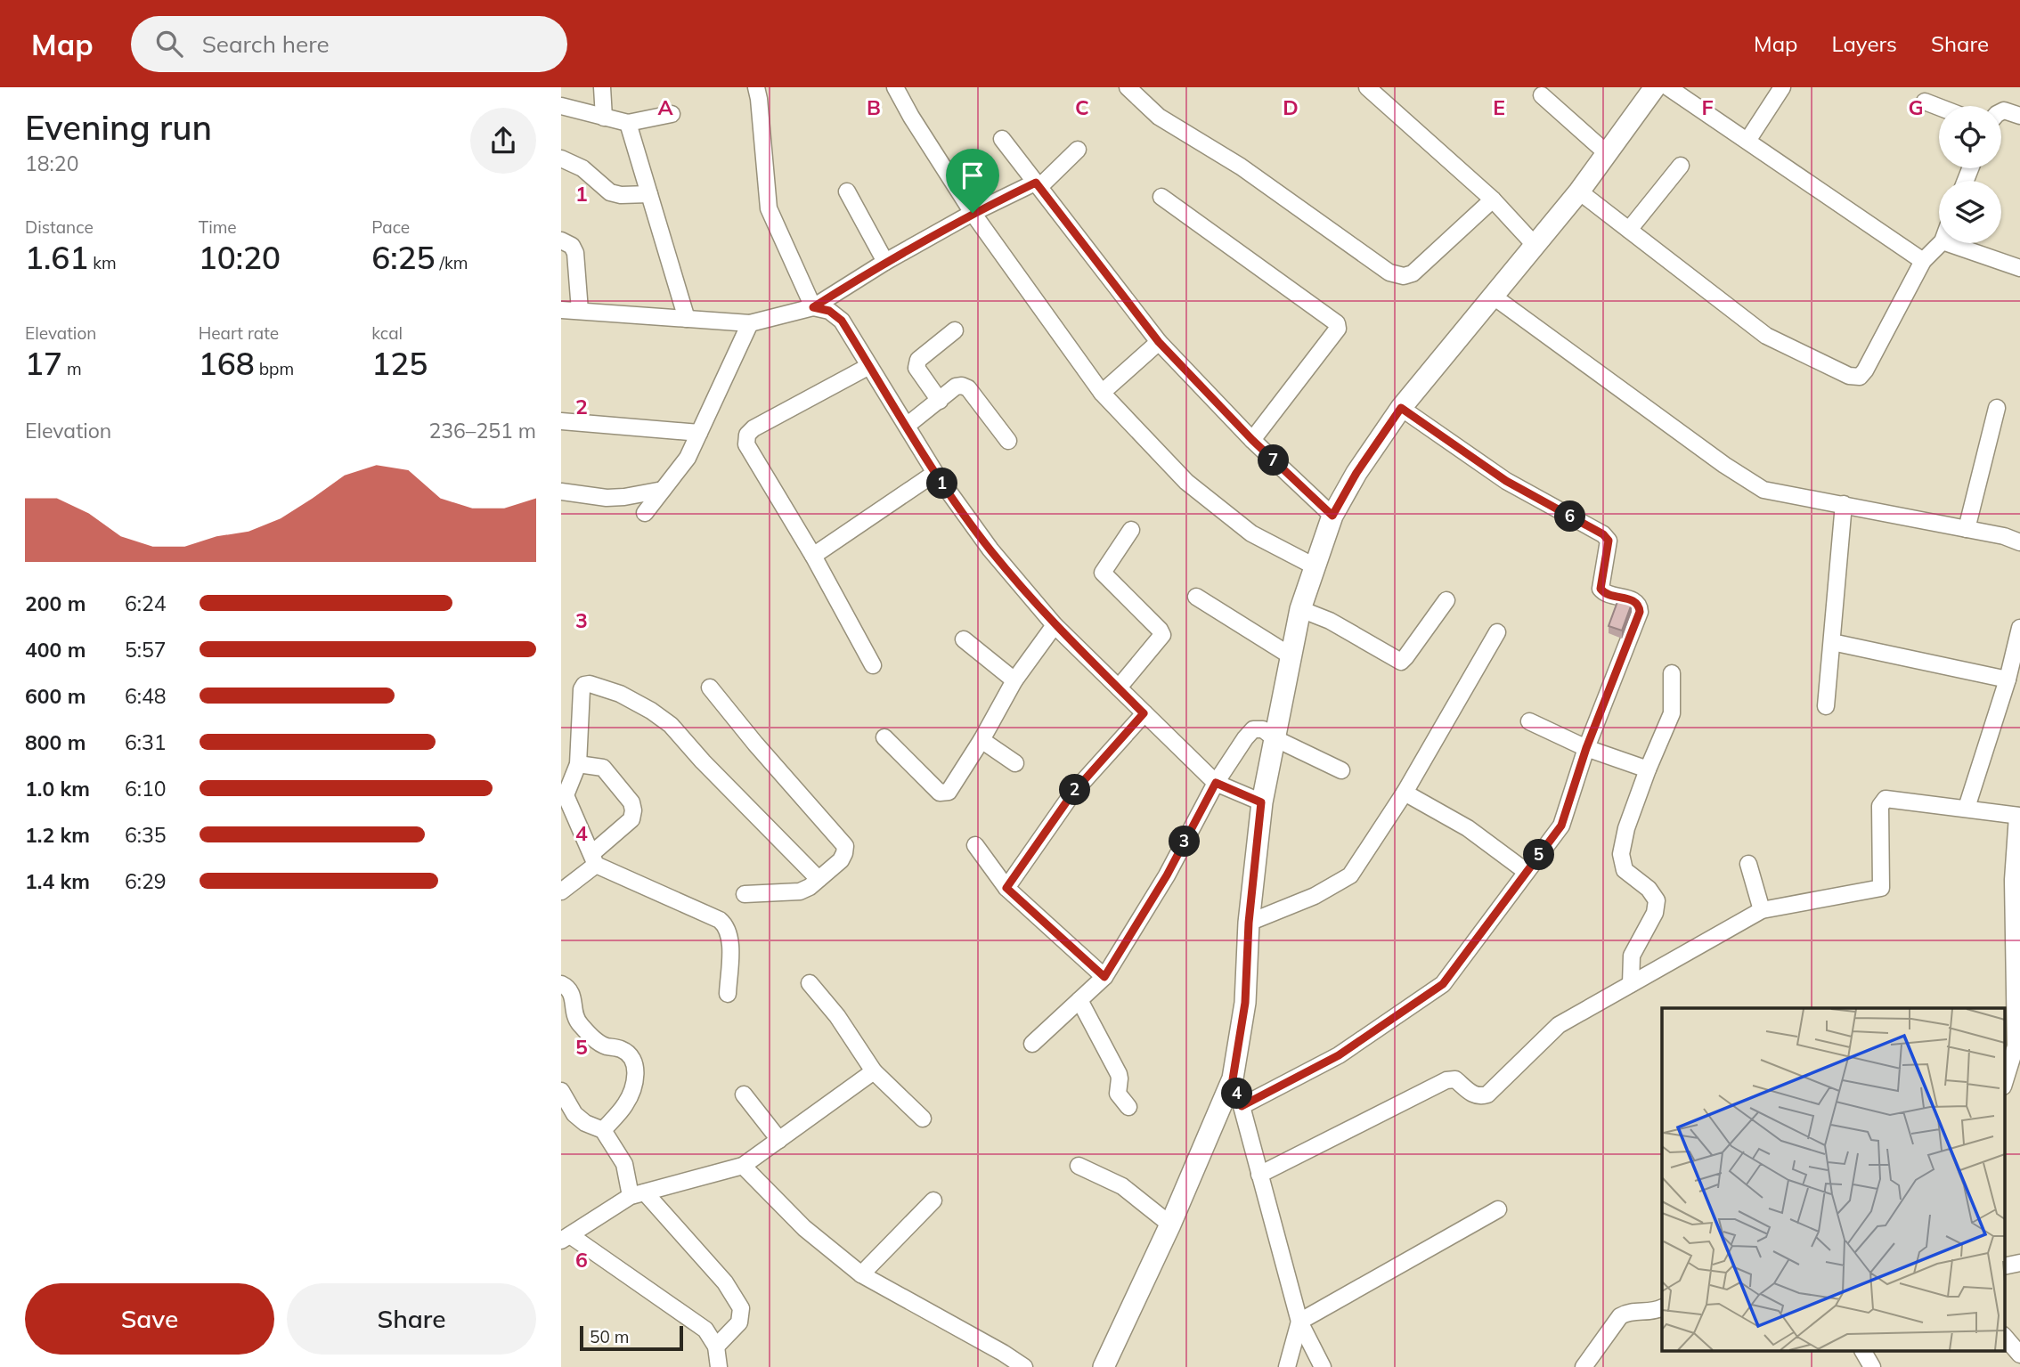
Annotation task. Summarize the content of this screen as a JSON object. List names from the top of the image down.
{
  "scale_bar": "50 m",
  "page": {
    "header": "Map",
    "search": "Search here",
    "nav": ["Map", "Layers", "Share"],
    "heading": ["Evening run", "18:20"],
    "stats": [
      ["Distance", "1.61 km"],
      ["Time", "10:20"],
      ["Pace", "6:25 /km"],
      ["Elevation", "17 m"],
      ["Heart rate", "168 bpm"],
      ["kcal", "125"]
    ],
    "chart": ["Elevation", "236–251 m"],
    "pins": [
      "7",
      "1",
      "6",
      "2",
      "3",
      "5",
      "4"
    ],
    "list": [
      {
        "name": "200 m",
        "note": "6:24"
      },
      {
        "name": "400 m",
        "note": "5:57"
      },
      {
        "name": "600 m",
        "note": "6:48"
      },
      {
        "name": "800 m",
        "note": "6:31"
      },
      {
        "name": "1.0 km",
        "note": "6:10"
      },
      {
        "name": "1.2 km",
        "note": "6:35"
      },
      {
        "name": "1.4 km",
        "note": "6:29"
      }
    ],
    "buttons": ["Save", "Share"],
    "scale": "50 m"
  },
  "grid": {
    "columns": [
      "A",
      "B",
      "C",
      "D",
      "E",
      "F",
      "G"
    ],
    "rows": [
      "1",
      "2",
      "3",
      "4",
      "5",
      "6"
    ]
  }
}
